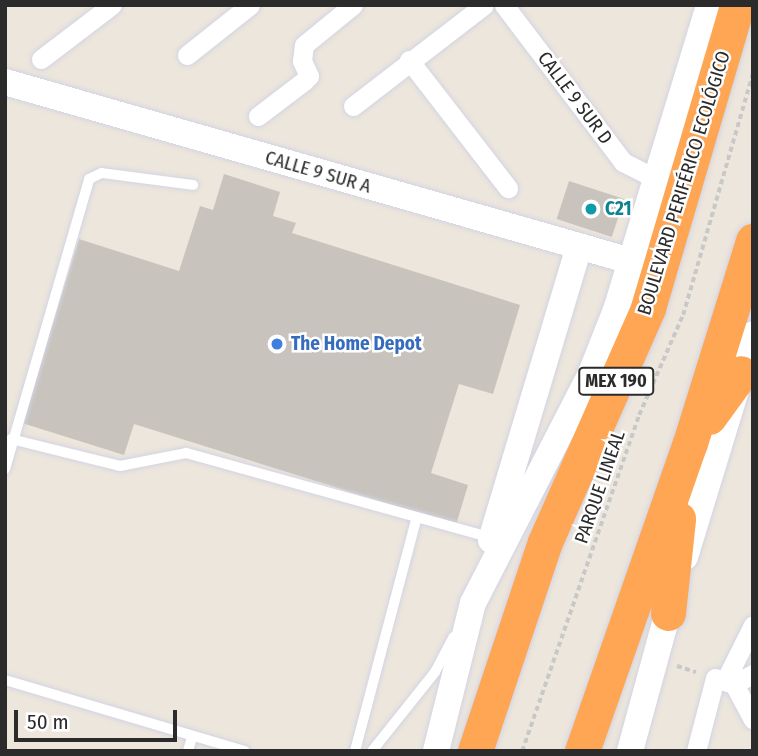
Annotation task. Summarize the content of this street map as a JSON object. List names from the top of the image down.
{
  "streets": {
    "highway": ["BOULEVARD PERIFÉRICO ECOLÓGICO", "MEX 190"],
    "street": ["CALLE 9 SUR D", "CALLE 9 SUR A"],
    "path": ["PARQUE LINEAL"]
  },
  "crossings": [
    ["CALLE 9 SUR D", "BOULEVARD PERIFÉRICO ECOLÓGICO"],
    ["CALLE 9 SUR A", "BOULEVARD PERIFÉRICO ECOLÓGICO"]
  ],
  "places": ["C21", "The Home Depot"],
  "scale_bar": "50 m"
}
